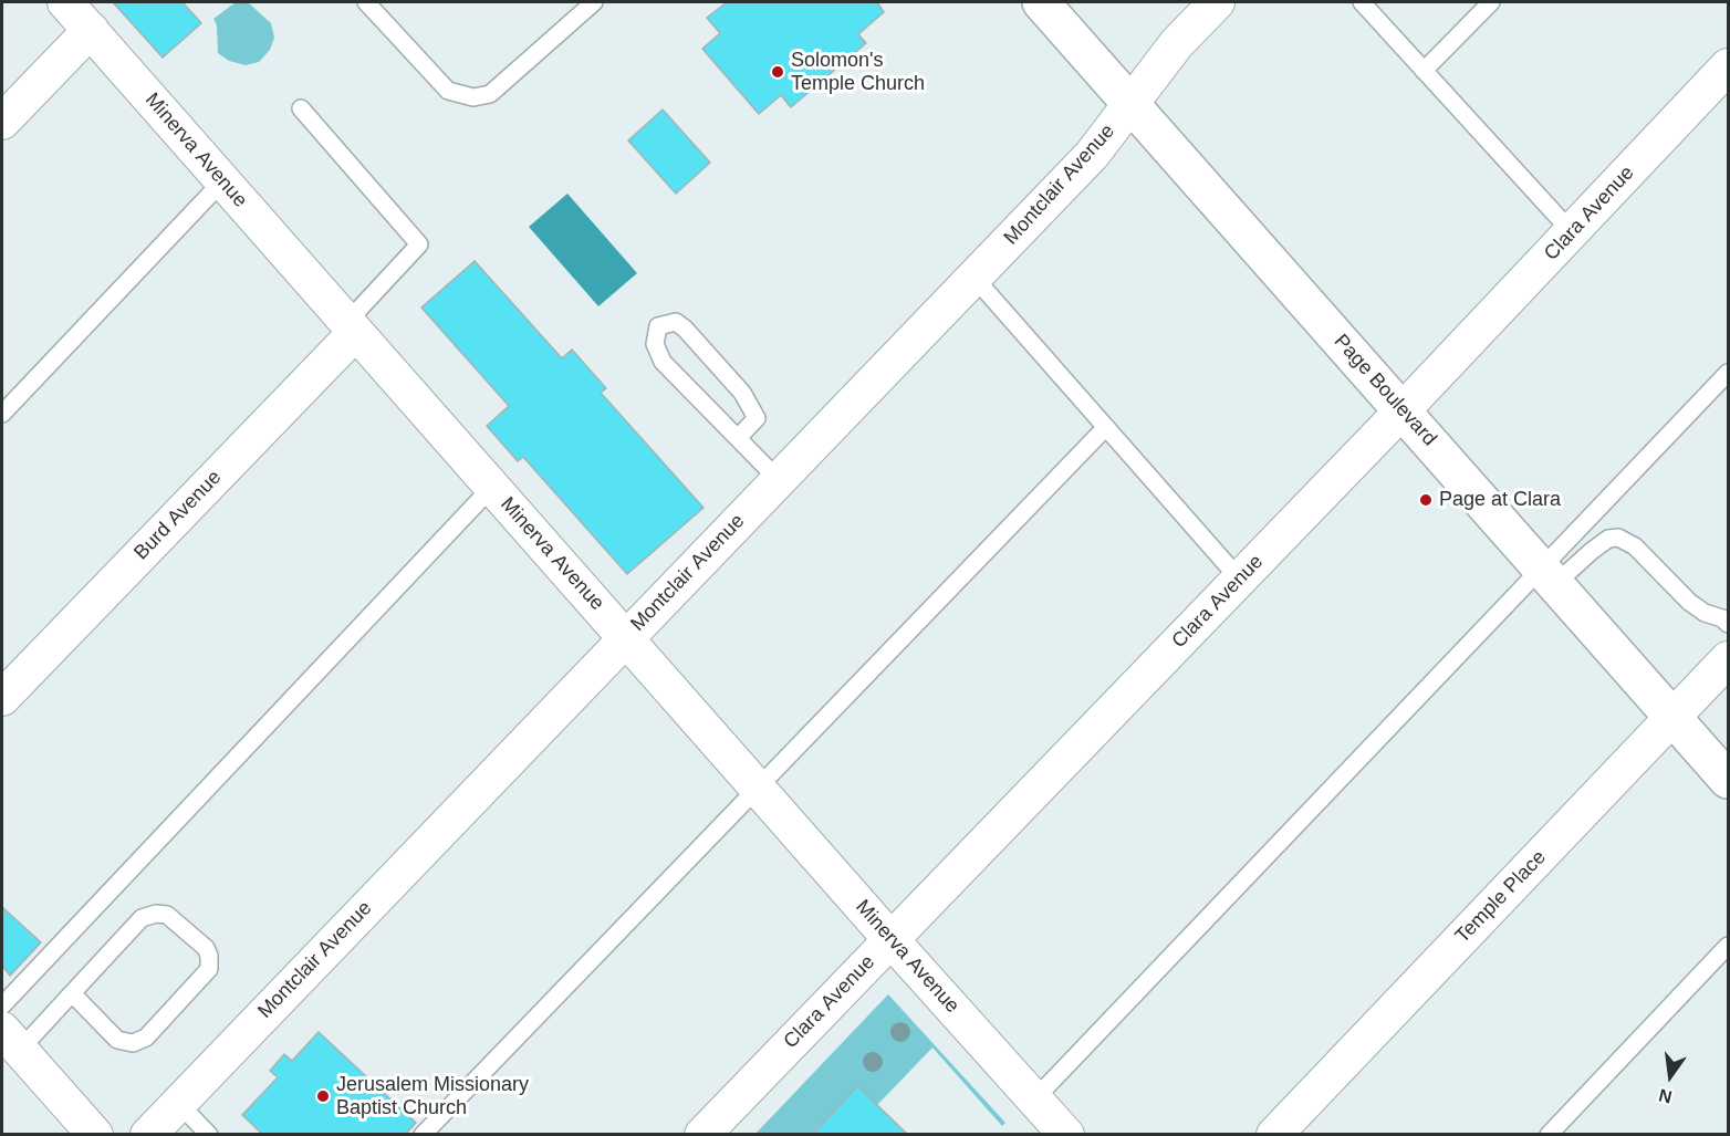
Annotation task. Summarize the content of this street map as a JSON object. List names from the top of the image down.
{
  "streets": {
    "main road": ["Page Boulevard"],
    "street": [
      "Minerva Avenue",
      "Montclair Avenue",
      "Clara Avenue",
      "Burd Avenue",
      "Temple Place"
    ]
  },
  "crossings": [
    ["Minerva Avenue", "Montclair Avenue"],
    ["Minerva Avenue", "Clara Avenue"],
    ["Minerva Avenue", "Burd Avenue"],
    ["Montclair Avenue", "Page Boulevard"],
    ["Clara Avenue", "Page Boulevard"],
    ["Page Boulevard", "Temple Place"]
  ],
  "places": ["Solomon's Temple Church", "Page at Clara", "Jerusalem Missionary Baptist Church"],
  "north": "bottom"
}
